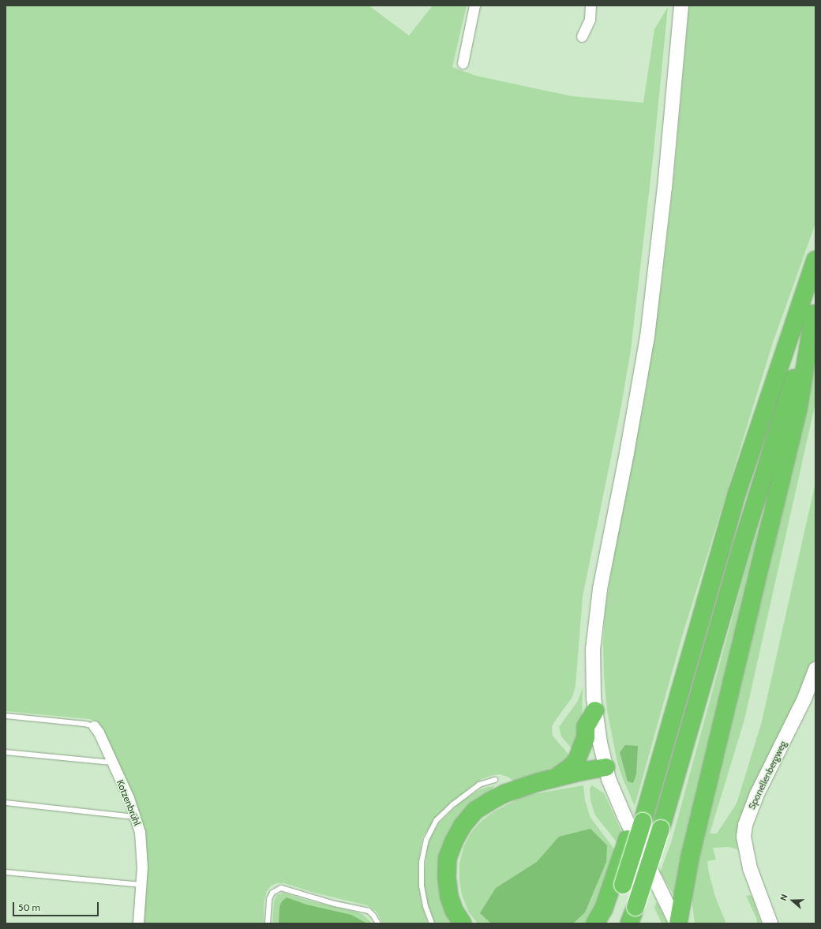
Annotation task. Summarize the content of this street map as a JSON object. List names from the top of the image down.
{
  "streets": {
    "street": ["Sponellenbergweg", "Kotzenbrühl"]
  },
  "scale_bar": "50 m",
  "north": "left"
}
